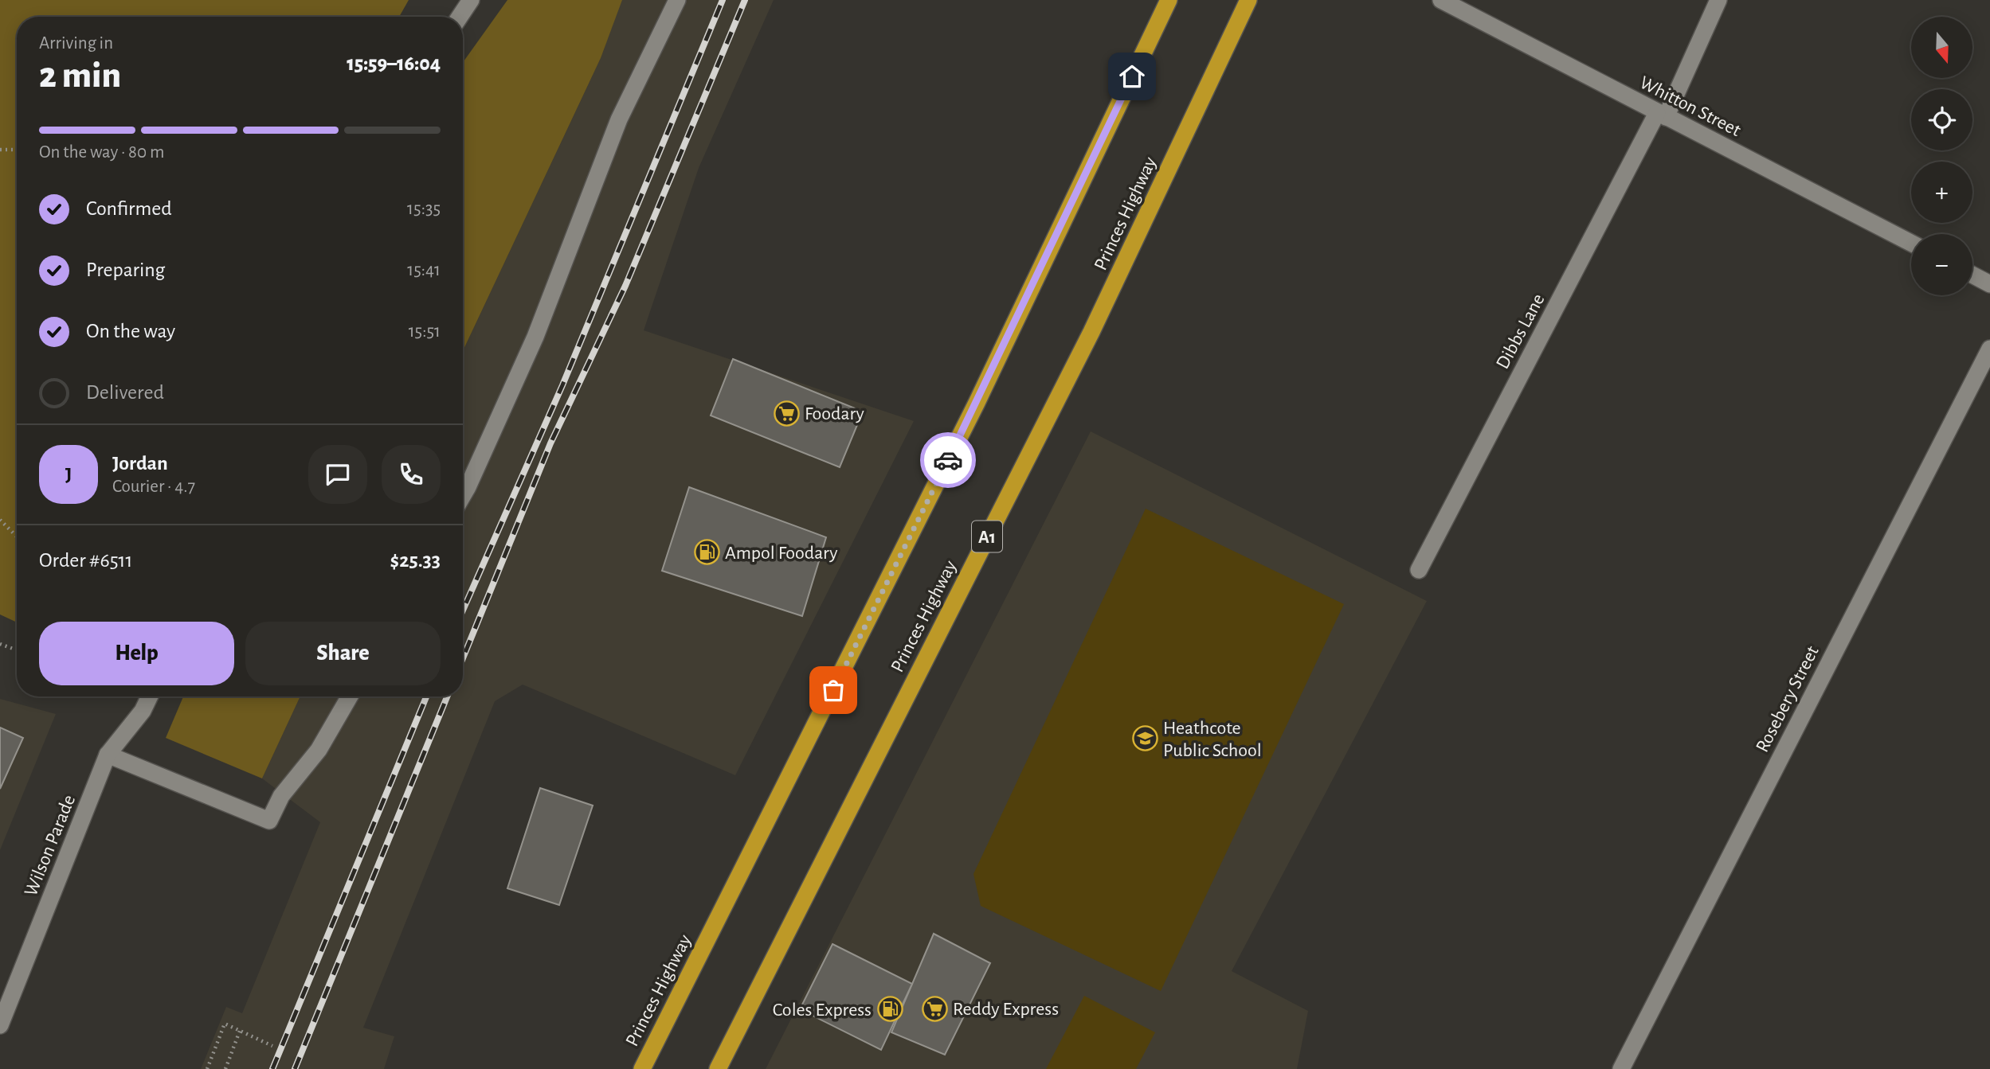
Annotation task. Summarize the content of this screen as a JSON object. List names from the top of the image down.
{
  "streets": {
    "highway": ["Princes Highway", "A1"],
    "street": [
      "Whitton Street",
      "Dibbs Lane",
      "Rosebery Street",
      "Wilson Parade"
    ]
  },
  "crossings": [
    ["Whitton Street", "Dibbs Lane"]
  ],
  "places": {
    "supermarket": ["Foodary", "Reddy Express"],
    "fuel station": ["Ampol Foodary", "Coles Express"],
    "school or university": ["Heathcote Public School"]
  },
  "north": "bottom",
  "page": {
    "map_buttons": ["+", "−"],
    "heading": ["2 min", "Arriving in", "15:59–16:04"],
    "panel": [
      "Jordan",
      "Courier · 4.7",
      "Order #6511",
      "$25.33"
    ],
    "bar": "On the way · 80 m",
    "list": [
      ["Confirmed", "15:35"],
      ["Preparing", "15:41"],
      ["On the way", "15:51"],
      "Delivered"
    ],
    "round": "J",
    "buttons": ["Help", "Share"]
  }
}
